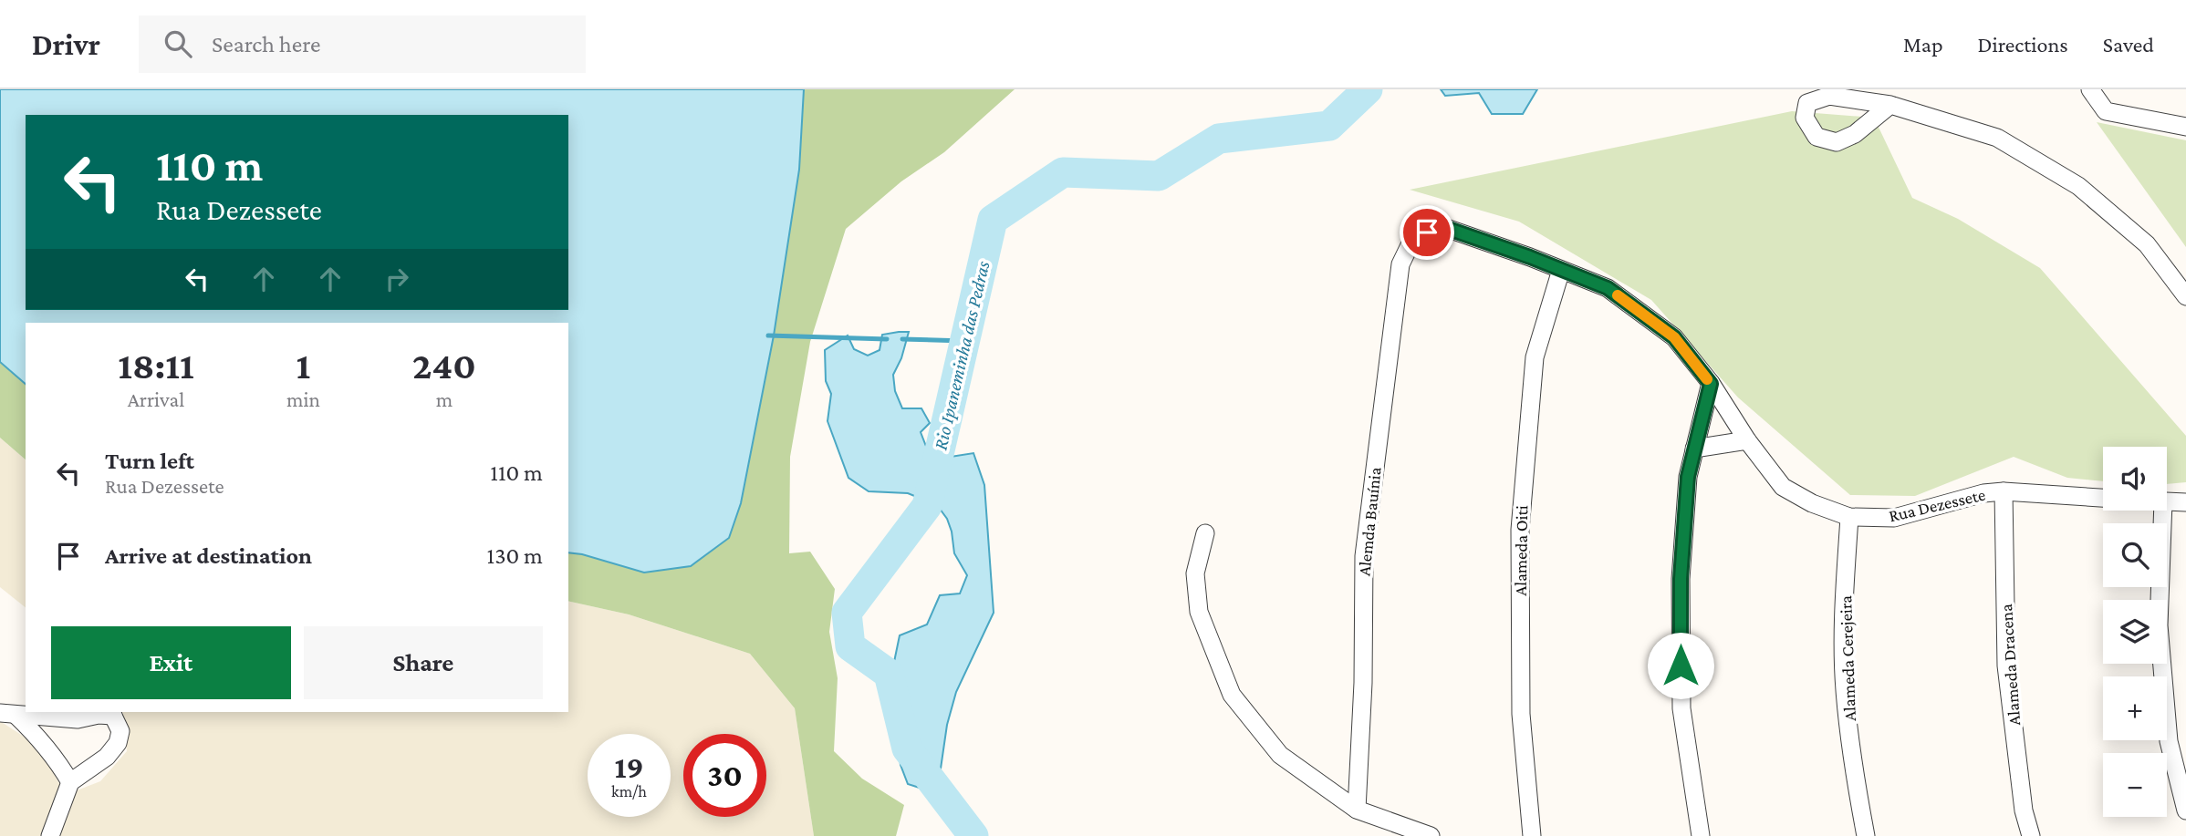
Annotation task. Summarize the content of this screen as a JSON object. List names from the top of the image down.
{
  "streets": {
    "street": [
      "Rua Dezessete",
      "Alemda Bauínia",
      "Alameda Oiti",
      "Alameda Cerejeira",
      "Alameda Dracena"
    ]
  },
  "crossings": [
    ["Rua Dezessete", "Alemda Bauínia"],
    ["Rua Dezessete", "Alameda Oiti"],
    ["Rua Dezessete", "Alameda Cerejeira"],
    ["Rua Dezessete", "Alameda Dracena"]
  ],
  "water": ["Rio Ipaneminha das Pedras"],
  "page": {
    "header": "Drivr",
    "search": "Search here",
    "nav": ["Map", "Directions", "Saved"],
    "turn": ["110 m", "Rua Dezessete"],
    "eta": [
      "18:11",
      "Arrival",
      "1",
      "min",
      "240",
      "m"
    ],
    "list": [
      {
        "name": "Turn left",
        "note": "Rua Dezessete",
        "value": "110 m"
      },
      {
        "name": "Arrive at destination",
        "value": "130 m"
      }
    ],
    "map_buttons": ["+", "−"],
    "buttons": ["Exit", "Share"],
    "speed": "19 km/h",
    "limit": "30"
  }
}
